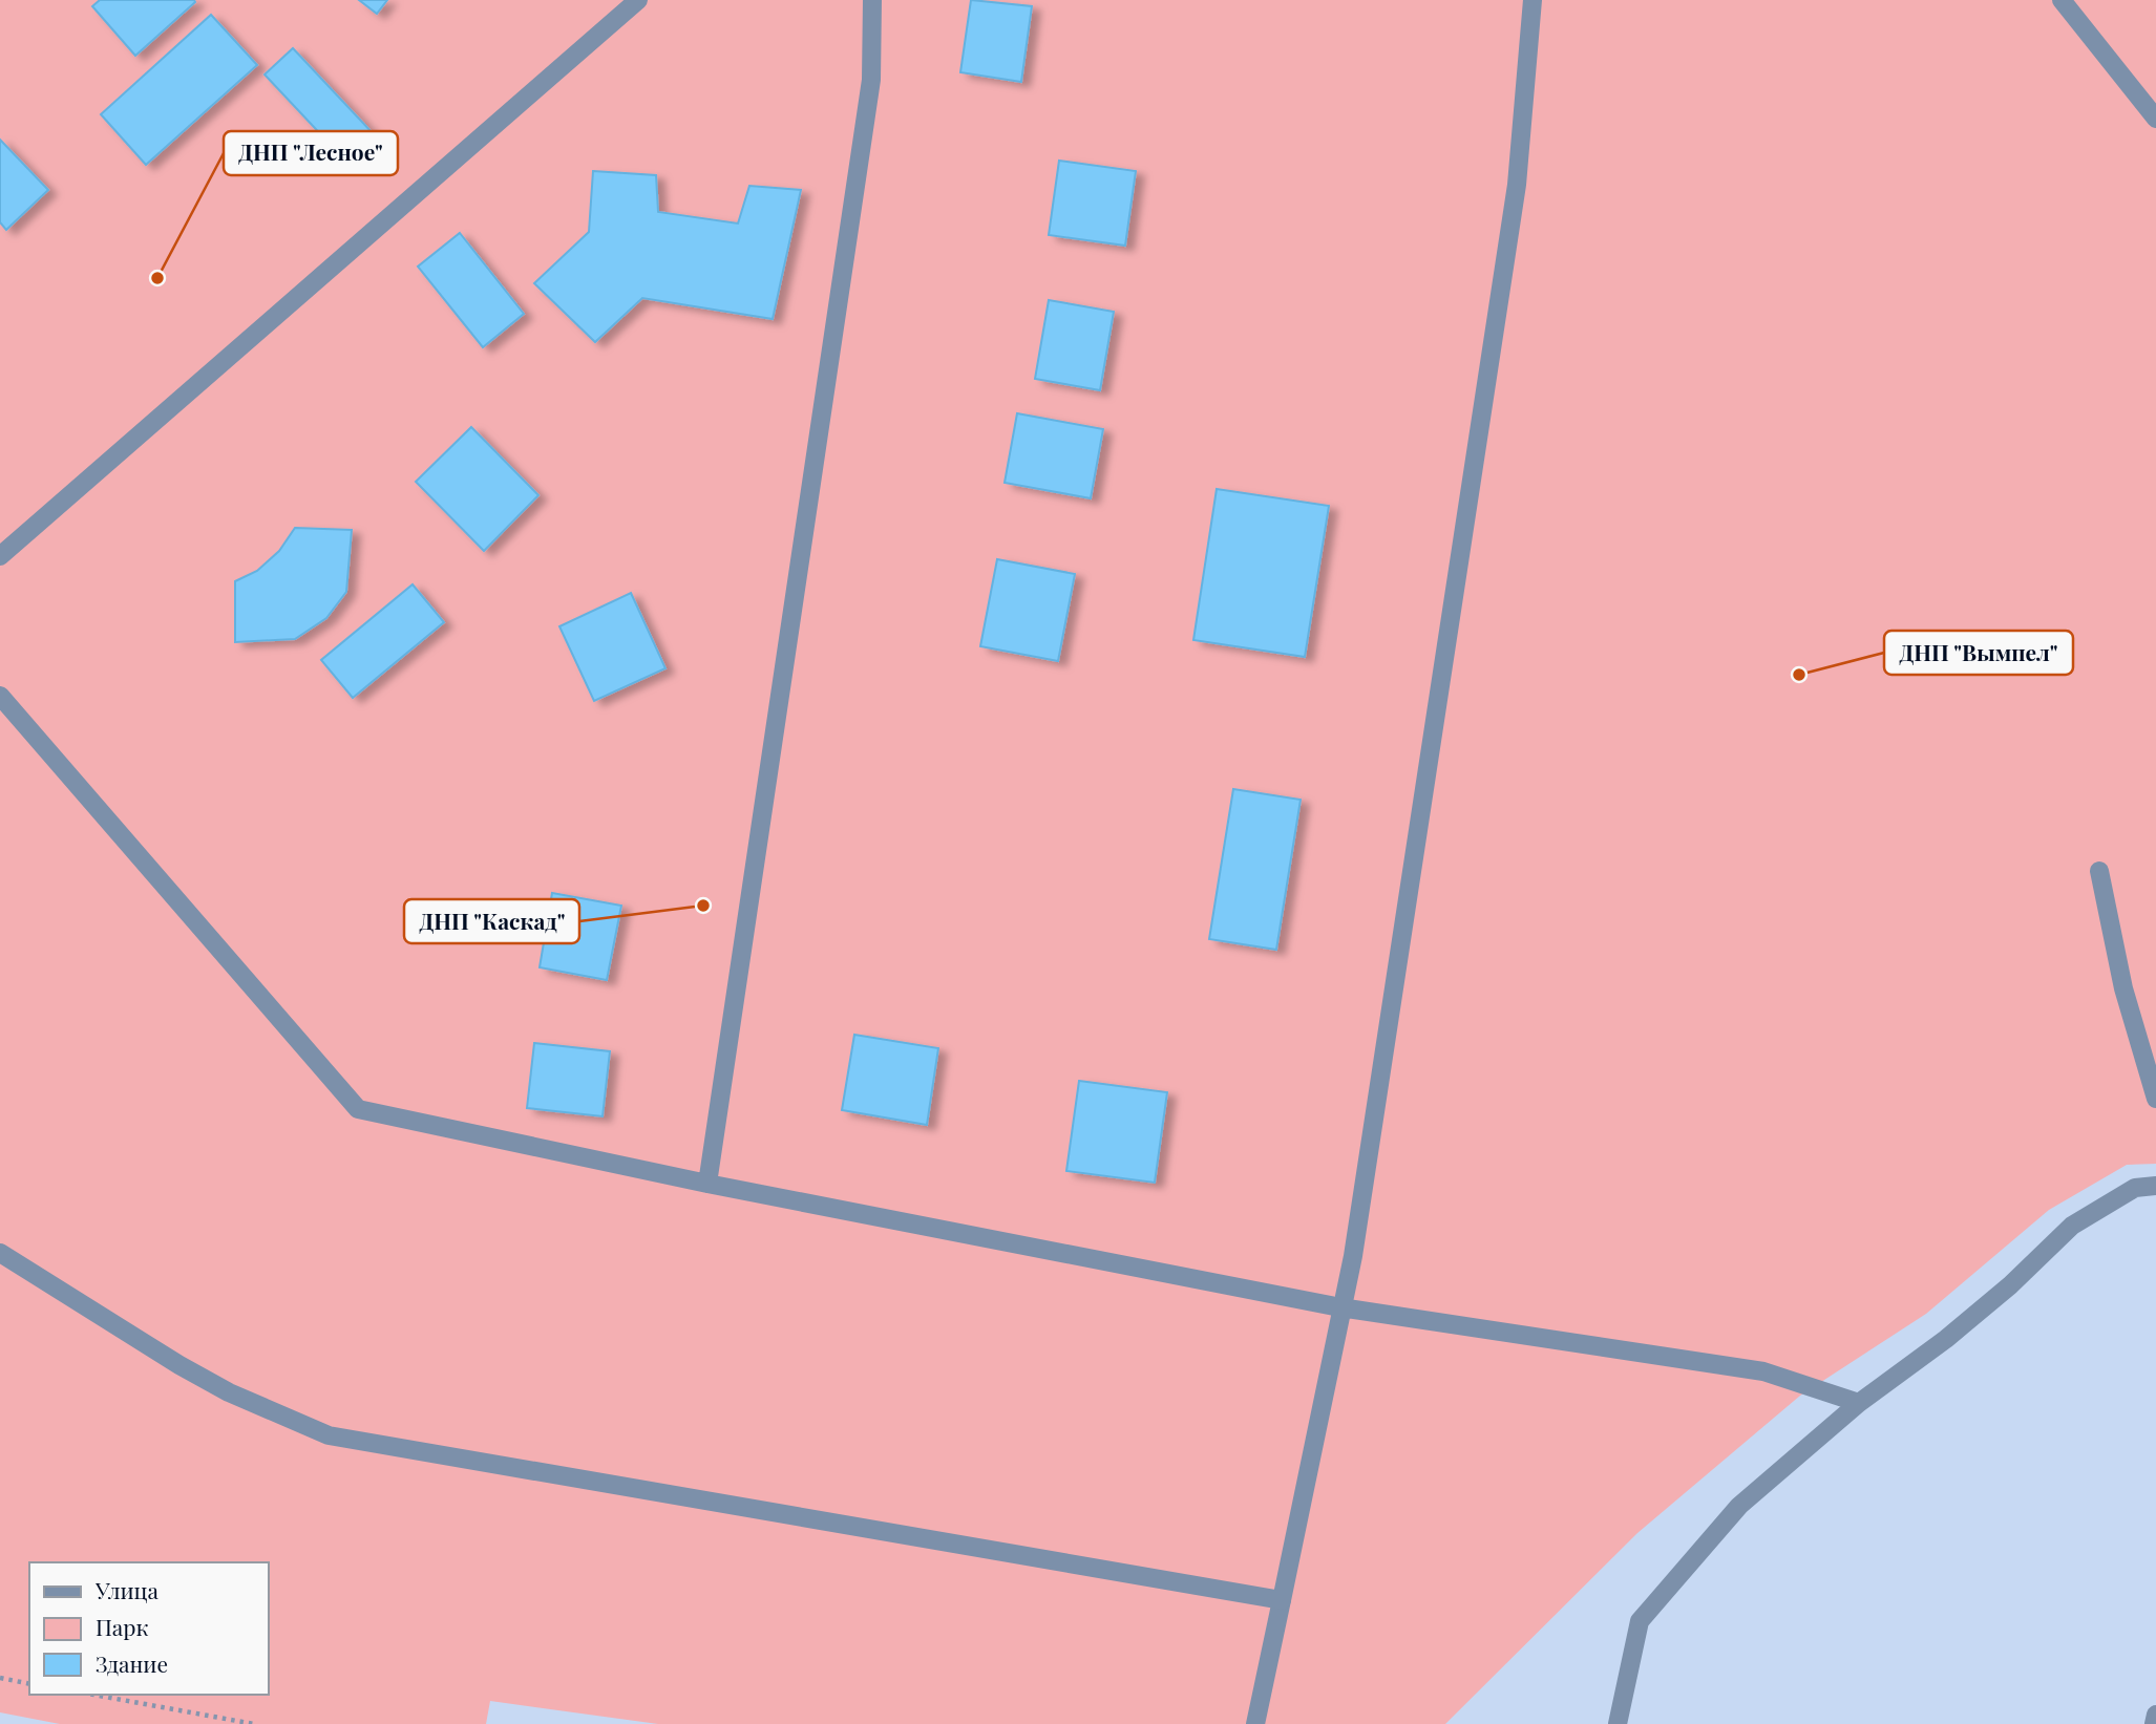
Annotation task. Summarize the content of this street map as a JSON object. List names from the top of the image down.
{
  "places": ["ДНП \"Лесное\"", "ДНП \"Вымпел\"", "ДНП \"Каскад\""],
  "legend": ["Улица", "Парк", "Здание"]
}
